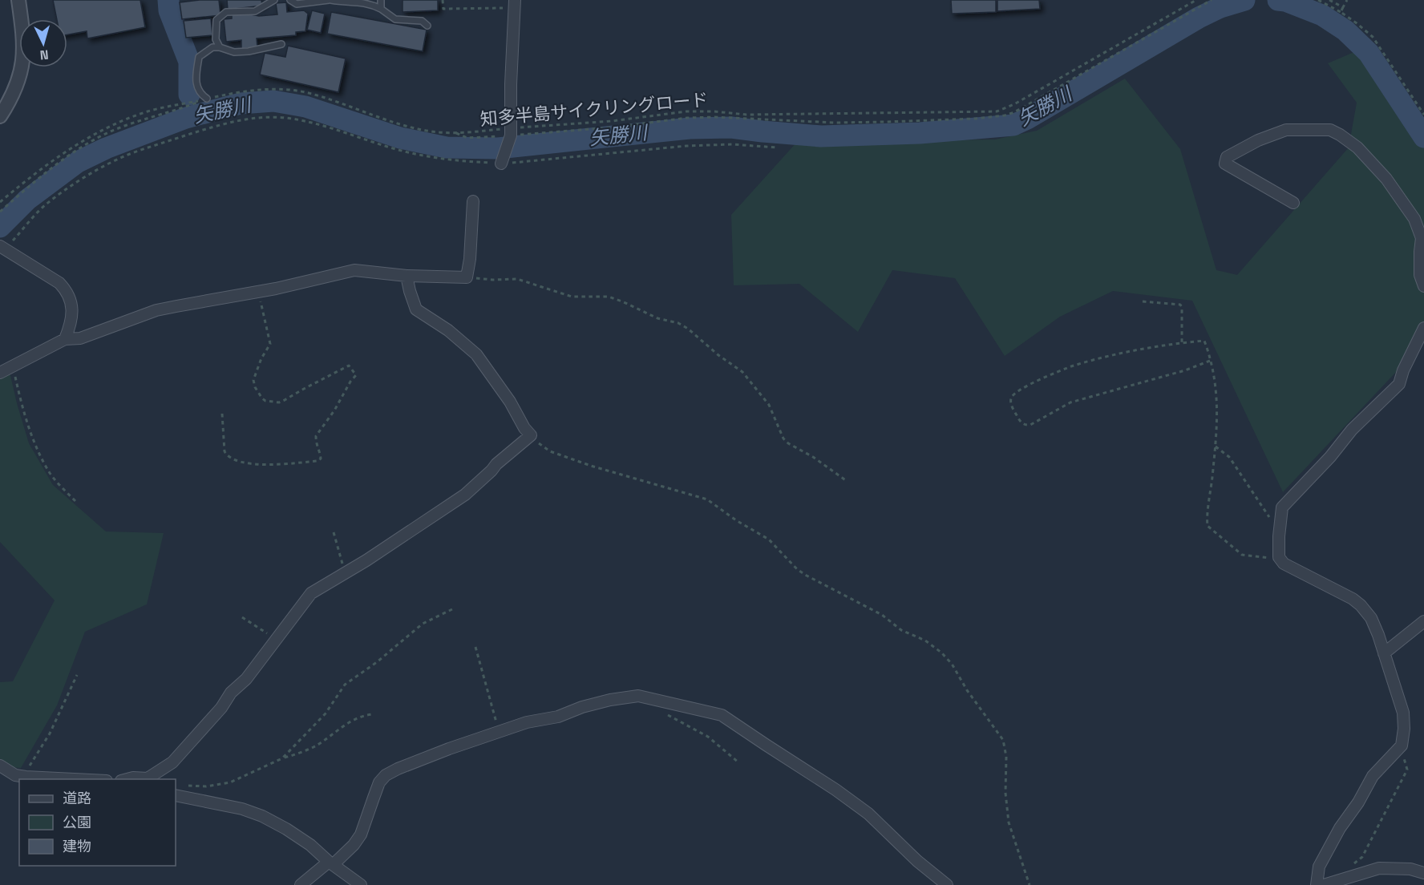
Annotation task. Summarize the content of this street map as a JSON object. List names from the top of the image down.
{
  "streets": {
    "path": ["知多半島サイクリングロード"]
  },
  "water": ["矢勝川"],
  "legend": ["道路", "公園", "建物"],
  "north": "bottom"
}
